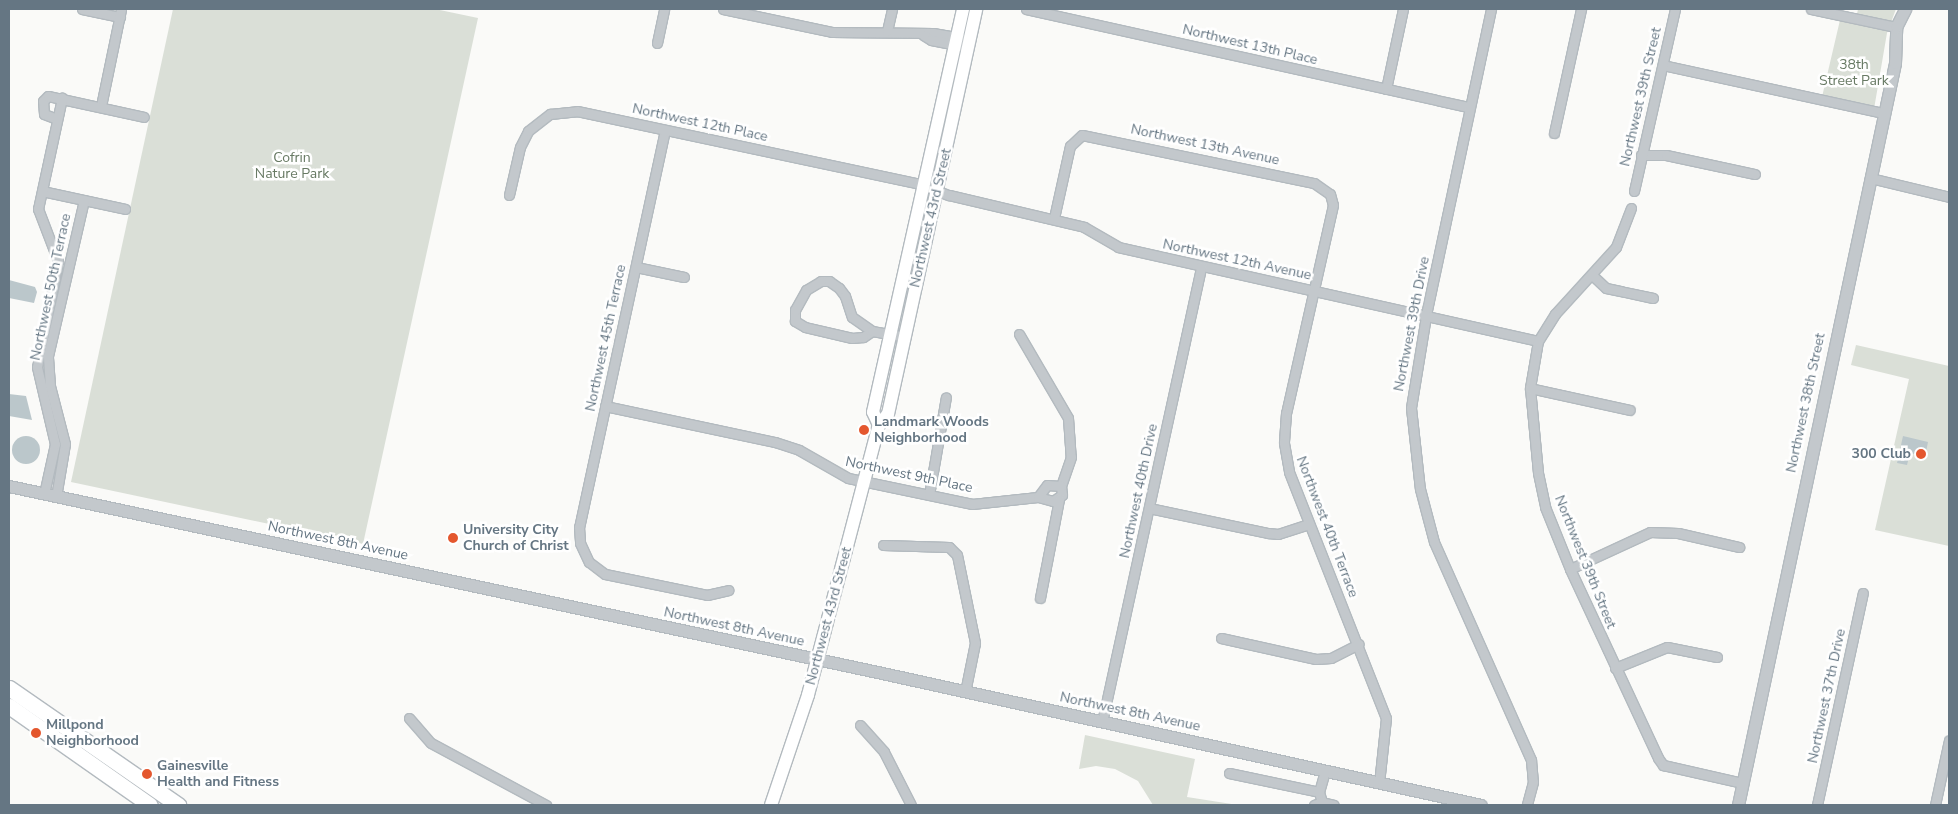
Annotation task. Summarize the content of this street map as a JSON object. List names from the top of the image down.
{
  "streets": {
    "main road": ["Northwest 43rd Street"],
    "street": [
      "Northwest 13th Place",
      "Northwest 39th Street",
      "Northwest 12th Place",
      "Northwest 13th Avenue",
      "Northwest 12th Avenue",
      "Northwest 50th Terrace",
      "Northwest 39th Drive",
      "Northwest 45th Terrace",
      "Northwest 38th Street",
      "Northwest 9th Place",
      "Northwest 40th Drive",
      "Northwest 40th Terrace",
      "Northwest 8th Avenue",
      "Northwest 37th Drive"
    ]
  },
  "crossings": [
    ["Northwest 13th Place", "Northwest 39th Drive"],
    ["Northwest 39th Street", "Northwest 12th Avenue"],
    ["Northwest 39th Street", "Northwest 38th Street"],
    ["Northwest 12th Place", "Northwest 43rd Street"],
    ["Northwest 12th Place", "Northwest 12th Avenue"],
    ["Northwest 12th Place", "Northwest 45th Terrace"],
    ["Northwest 13th Avenue", "Northwest 12th Avenue"],
    ["Northwest 13th Avenue", "Northwest 40th Terrace"],
    ["Northwest 43rd Street", "Northwest 12th Avenue"],
    ["Northwest 43rd Street", "Northwest 9th Place"],
    ["Northwest 43rd Street", "Northwest 8th Avenue"],
    ["Northwest 12th Avenue", "Northwest 39th Drive"],
    ["Northwest 12th Avenue", "Northwest 40th Drive"],
    ["Northwest 12th Avenue", "Northwest 40th Terrace"],
    ["Northwest 50th Terrace", "Northwest 8th Avenue"],
    ["Northwest 45th Terrace", "Northwest 9th Place"],
    ["Northwest 40th Drive", "Northwest 8th Avenue"],
    ["Northwest 40th Terrace", "Northwest 8th Avenue"]
  ],
  "parks": ["38th Street Park", "Cofrin Nature Park"],
  "places": [
    "Landmark Woods Neighborhood",
    "300 Club",
    "University City Church of Christ",
    "Millpond Neighborhood",
    "Gainesville Health and Fitness"
  ]
}
